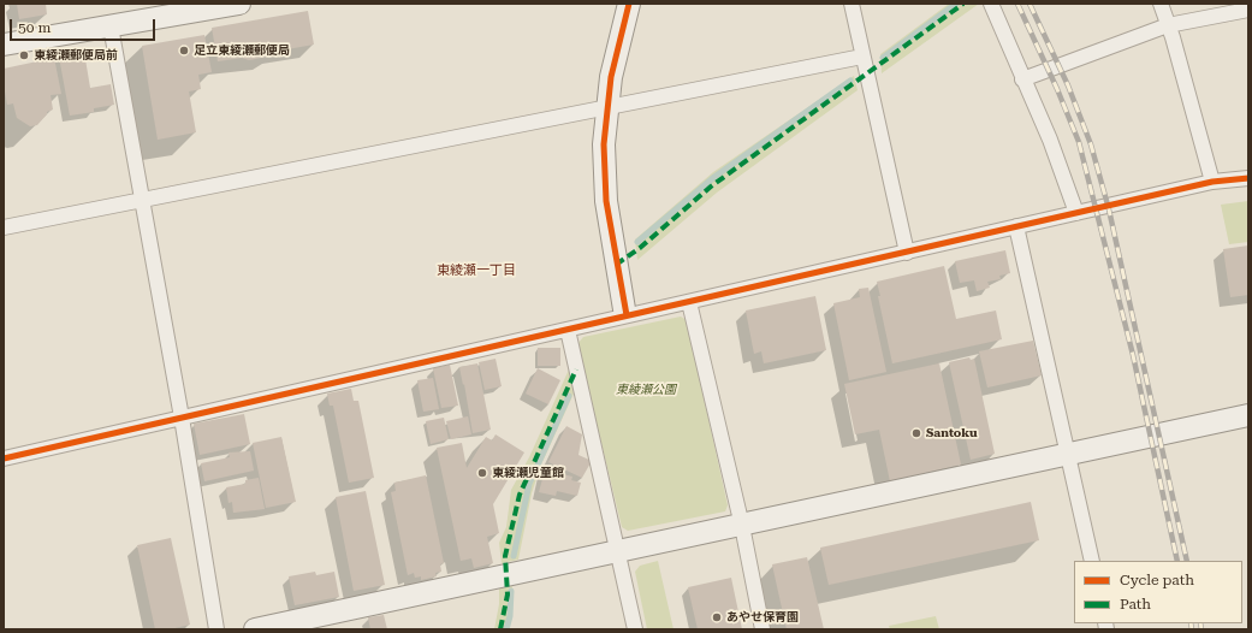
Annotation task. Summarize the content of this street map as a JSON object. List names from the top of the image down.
{
  "districts": ["東綾瀬一丁目"],
  "parks": ["東綾瀬公園"],
  "places": [
    "足立東綾瀬郵便局",
    "東綾瀬郵便局前",
    "Santoku",
    "東綾瀬児童館",
    "あやせ保育園"
  ],
  "legend": ["Cycle path", "Path"],
  "scale_bar": "50 m"
}
